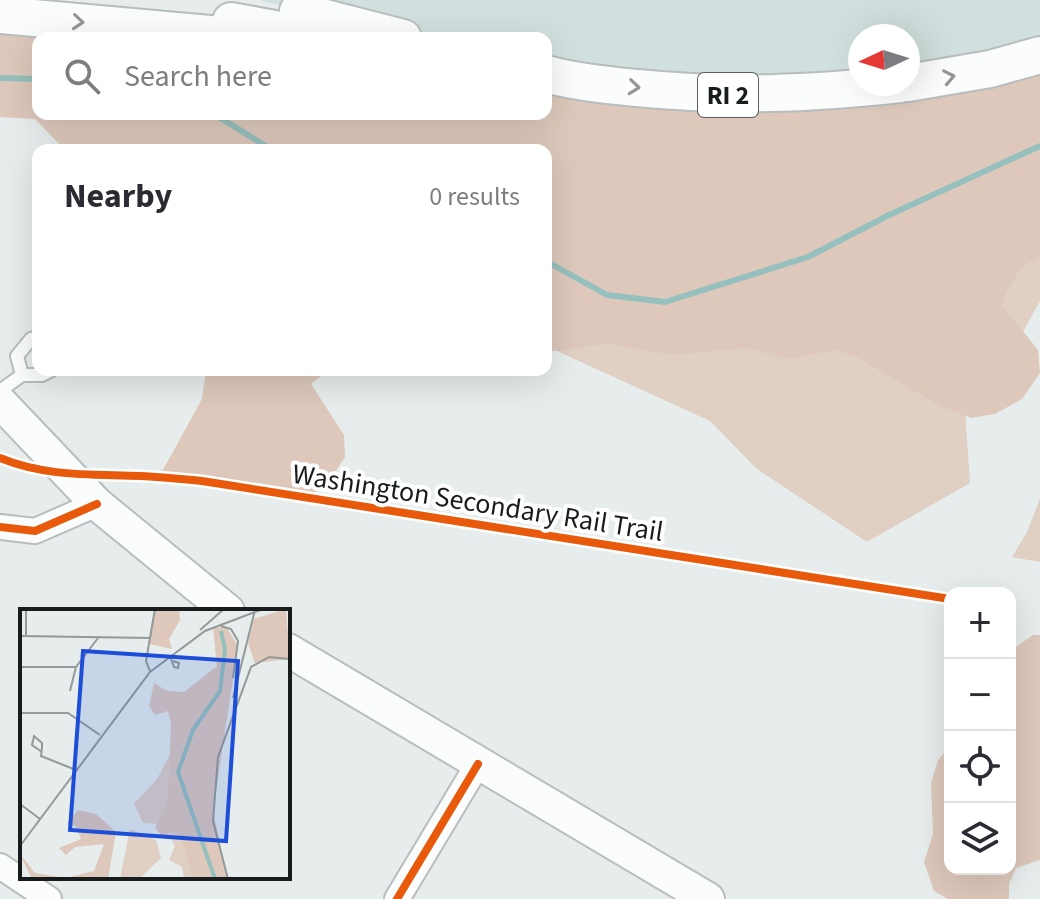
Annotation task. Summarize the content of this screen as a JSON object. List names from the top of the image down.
{
  "streets": {
    "main road": ["RI 2"],
    "cycle path": ["Washington Secondary Rail Trail"]
  },
  "north": "left",
  "page": {
    "search": "Search here",
    "heading": ["Nearby", "0 results"],
    "map_buttons": ["+", "−"]
  }
}
